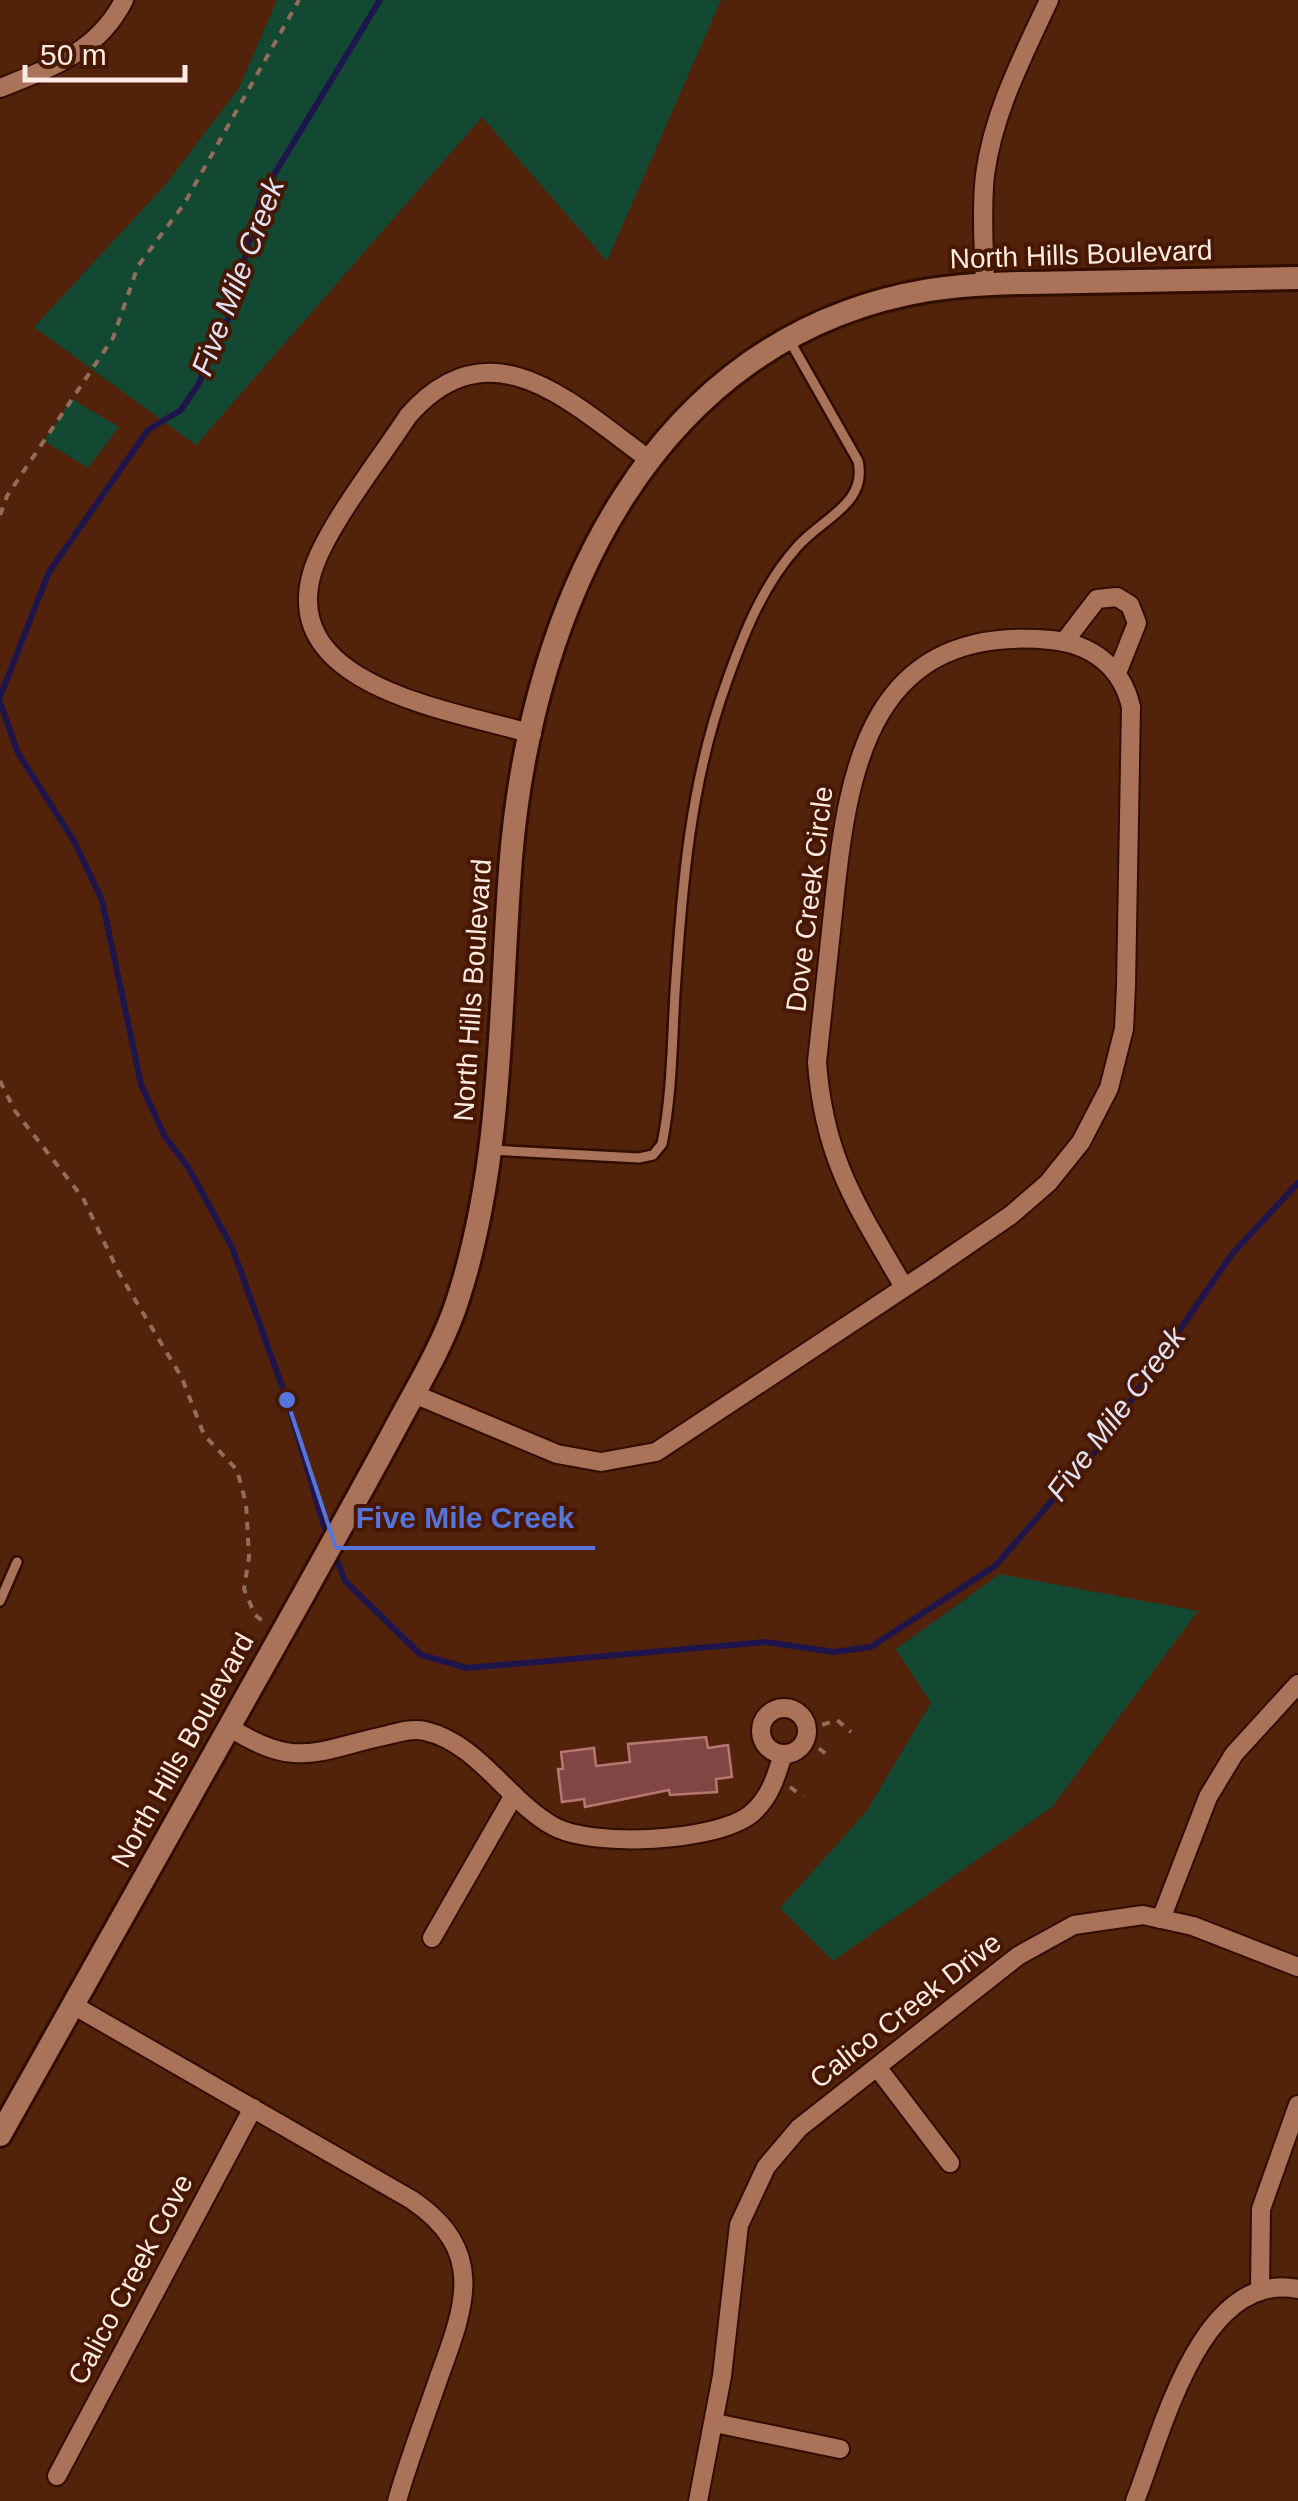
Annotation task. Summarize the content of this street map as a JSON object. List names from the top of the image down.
{
  "streets": {
    "street": [
      "North Hills Boulevard",
      "Dove Creek Circle",
      "Calico Creek Drive",
      "Calico Creek Cove"
    ]
  },
  "water": ["Five Mile Creek"],
  "places": ["Five Mile Creek"],
  "scale_bar": "50 m"
}
